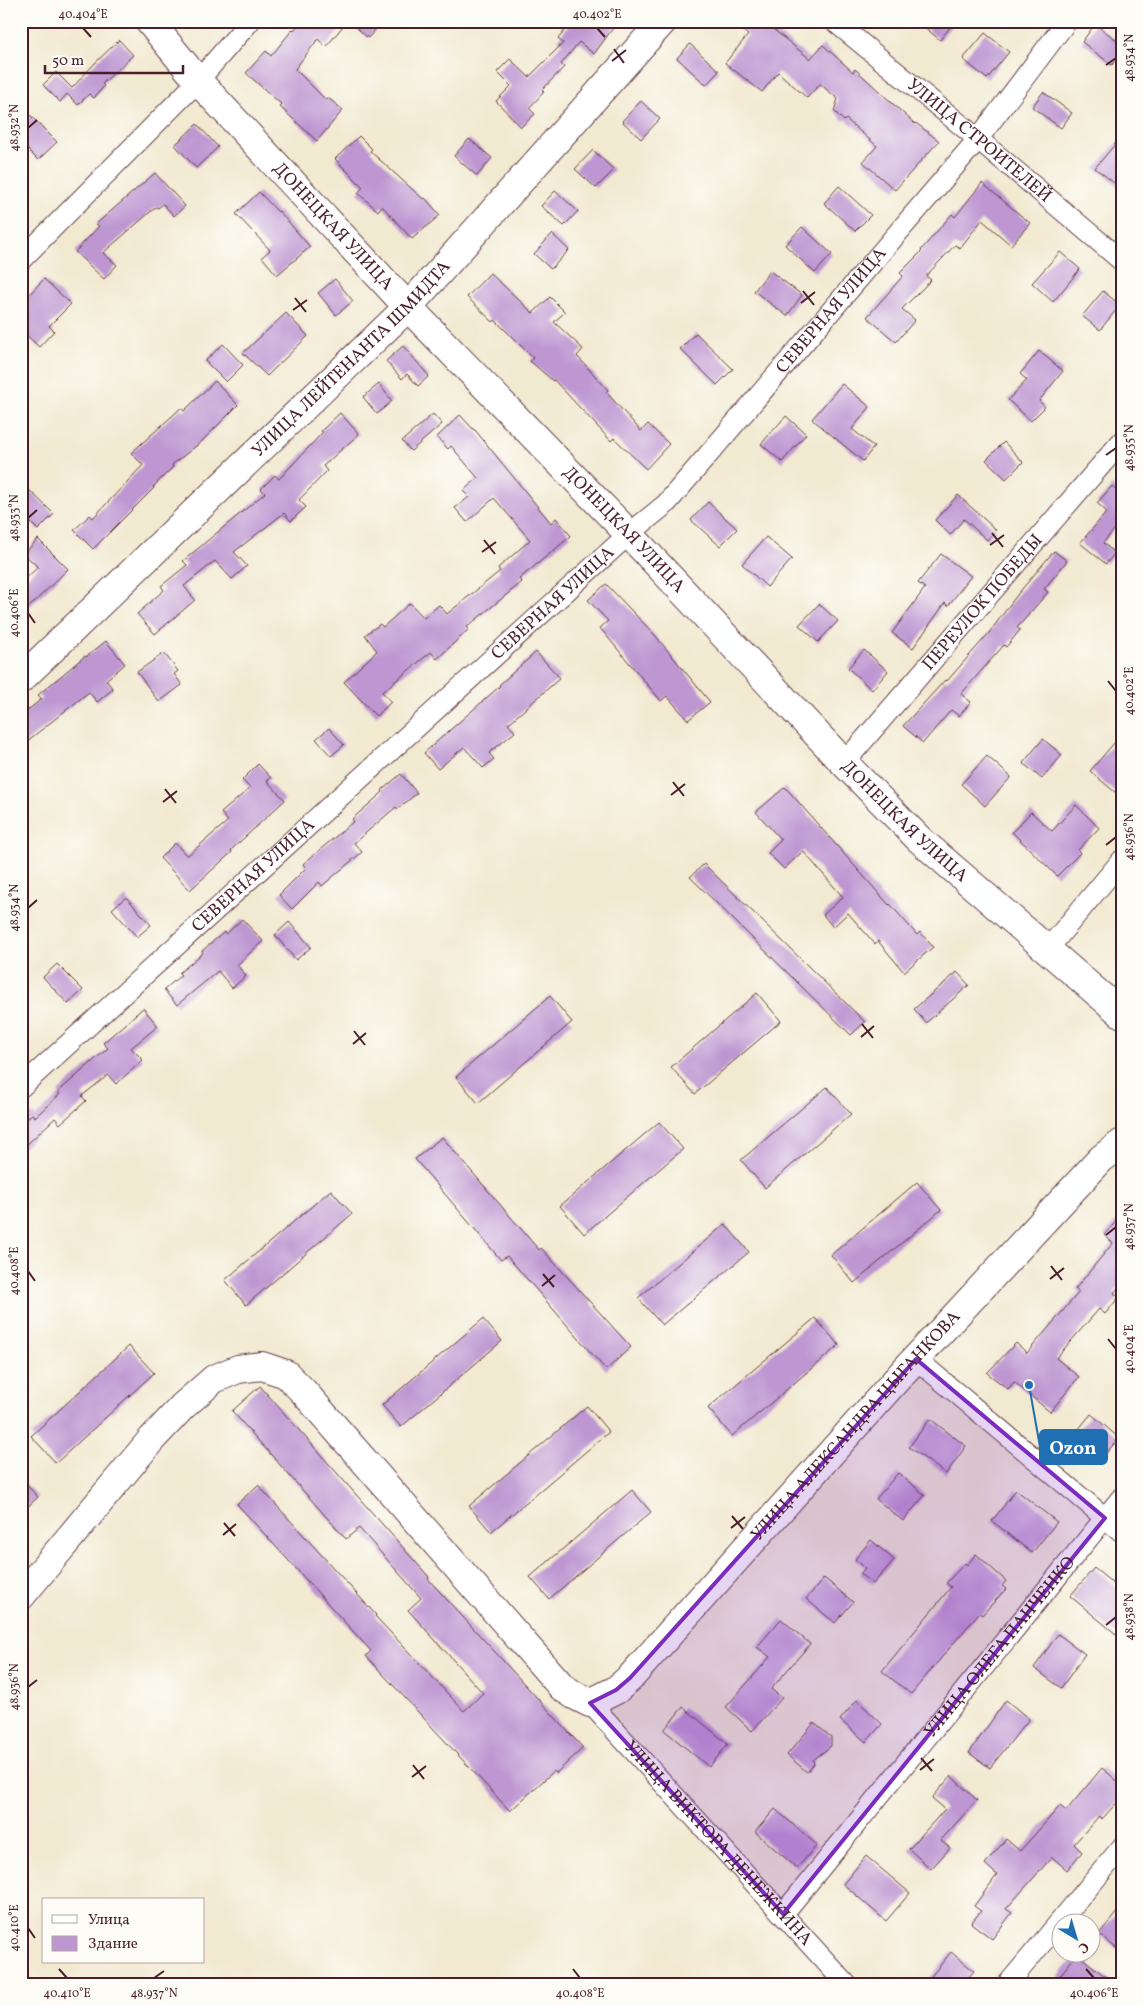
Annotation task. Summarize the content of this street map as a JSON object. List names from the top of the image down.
{
  "streets": {
    "street": [
      "УЛИЦА СТРОИТЕЛЕЙ",
      "ДОНЕЦКАЯ УЛИЦА",
      "СЕВЕРНАЯ УЛИЦА",
      "УЛИЦА ЛЕЙТЕНАНТА ШМИДТА",
      "ПЕРЕУЛОК ПОБЕДЫ",
      "УЛИЦА АЛЕКСАНДРА ЦЫГАНКОВА",
      "УЛИЦА ОЛЕГА ПАНЧЕНКО",
      "УЛИЦА ВИКТОРА ДЕНЕЖКИНА"
    ]
  },
  "crossings": [
    ["УЛИЦА СТРОИТЕЛЕЙ", "СЕВЕРНАЯ УЛИЦА"],
    ["ДОНЕЦКАЯ УЛИЦА", "СЕВЕРНАЯ УЛИЦА"],
    ["ДОНЕЦКАЯ УЛИЦА", "УЛИЦА ЛЕЙТЕНАНТА ШМИДТА"],
    ["ДОНЕЦКАЯ УЛИЦА", "ПЕРЕУЛОК ПОБЕДЫ"],
    ["УЛИЦА АЛЕКСАНДРА ЦЫГАНКОВА", "УЛИЦА ВИКТОРА ДЕНЕЖКИНА"],
    ["УЛИЦА ОЛЕГА ПАНЧЕНКО", "УЛИЦА ВИКТОРА ДЕНЕЖКИНА"]
  ],
  "places": ["Ozon"],
  "legend": ["Улица", "Здание"],
  "scale_bar": "50 m",
  "north": "bottom right",
  "coordinates": [
    "40.404°E",
    "40.402°E",
    "48.934°N",
    "48.932°N",
    "48.935°N",
    "48.933°N",
    "40.406°E",
    "48.936°N",
    "48.937°N",
    "40.408°E",
    "48.938°N",
    "40.410°E"
  ]
}
